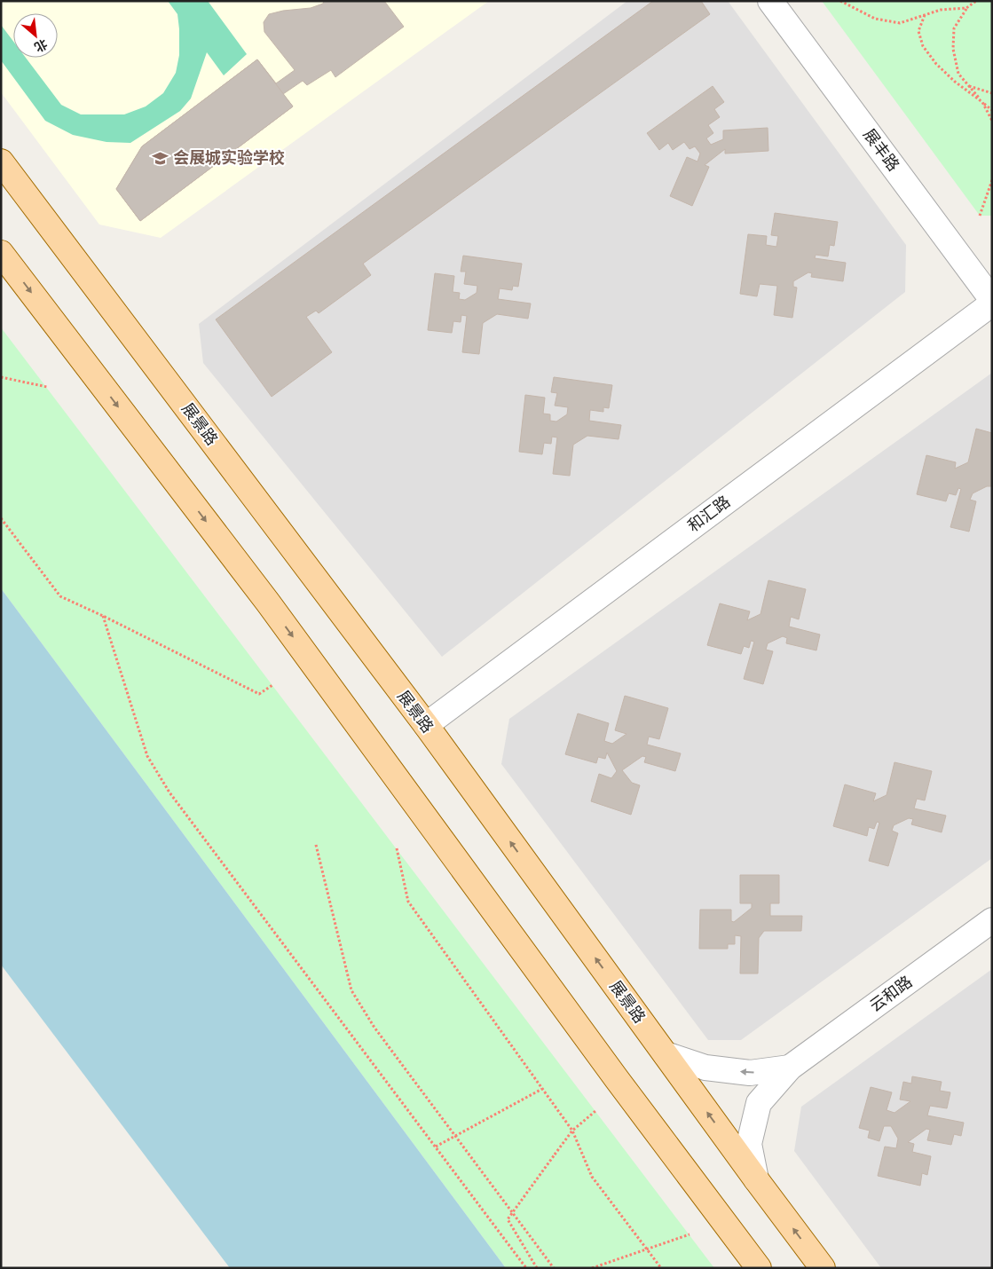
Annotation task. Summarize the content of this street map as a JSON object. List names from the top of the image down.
{
  "streets": {
    "main road": ["展景路"],
    "street": ["展丰路", "和汇路", "云和路"]
  },
  "crossings": [
    ["展景路", "和汇路"]
  ],
  "places": {
    "school or university": ["会展城实验学校"]
  },
  "north": "bottom right"
}
